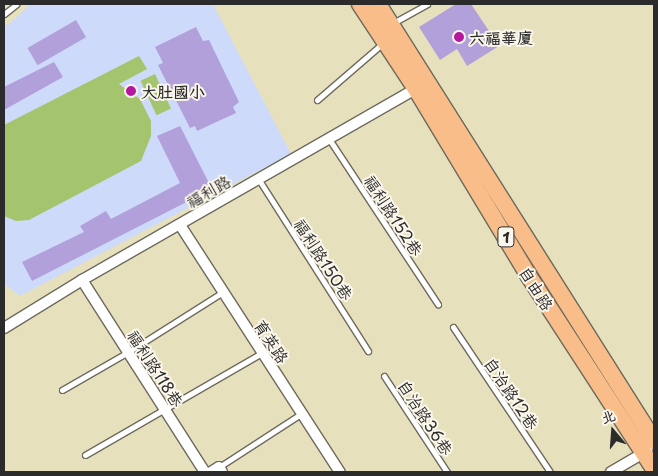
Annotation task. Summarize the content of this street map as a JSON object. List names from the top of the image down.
{
  "streets": {
    "main road": ["1", "自由路"],
    "street": ["福利路", "育英路", "福利路118巷"],
    "lane": [
      "福利路152巷",
      "福利路150巷",
      "自治路12巷",
      "自治路36巷"
    ]
  },
  "crossings": [
    ["福利路", "福利路152巷"],
    ["福利路", "福利路150巷"],
    ["福利路", "自由路"],
    ["福利路", "育英路"],
    ["福利路", "福利路118巷"]
  ],
  "places": ["六福華廈", "大肚國小"],
  "north": "top"
}
